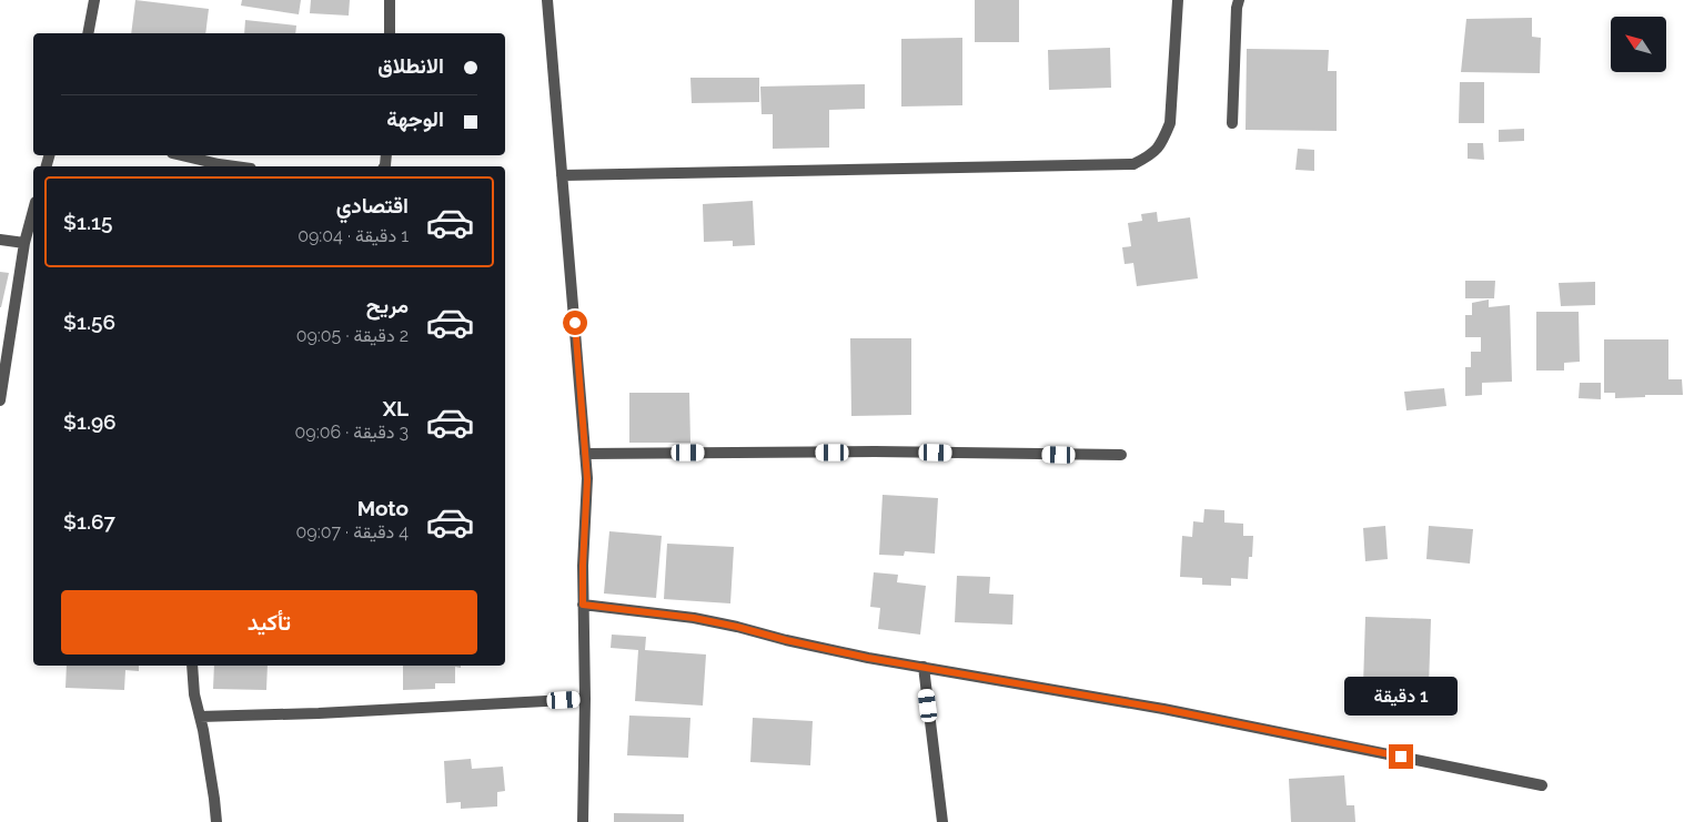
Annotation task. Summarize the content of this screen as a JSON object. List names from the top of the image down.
{
  "north": "top left",
  "page": {
    "banner": ["الانطلاق", "الوجهة"],
    "list": [
      {
        "name": "اقتصادي",
        "note": "1 دقيقة · 09:04",
        "value": "$1.15"
      },
      {
        "name": "مريح",
        "note": "2 دقيقة · 09:05",
        "value": "$1.56"
      },
      {
        "name": "XL",
        "note": "3 دقيقة · 09:06",
        "value": "$1.96"
      },
      {
        "name": "Moto",
        "note": "4 دقيقة · 09:07",
        "value": "$1.67"
      }
    ],
    "buttons": "تأكيد",
    "bubble": "1 دقيقة"
  }
}
